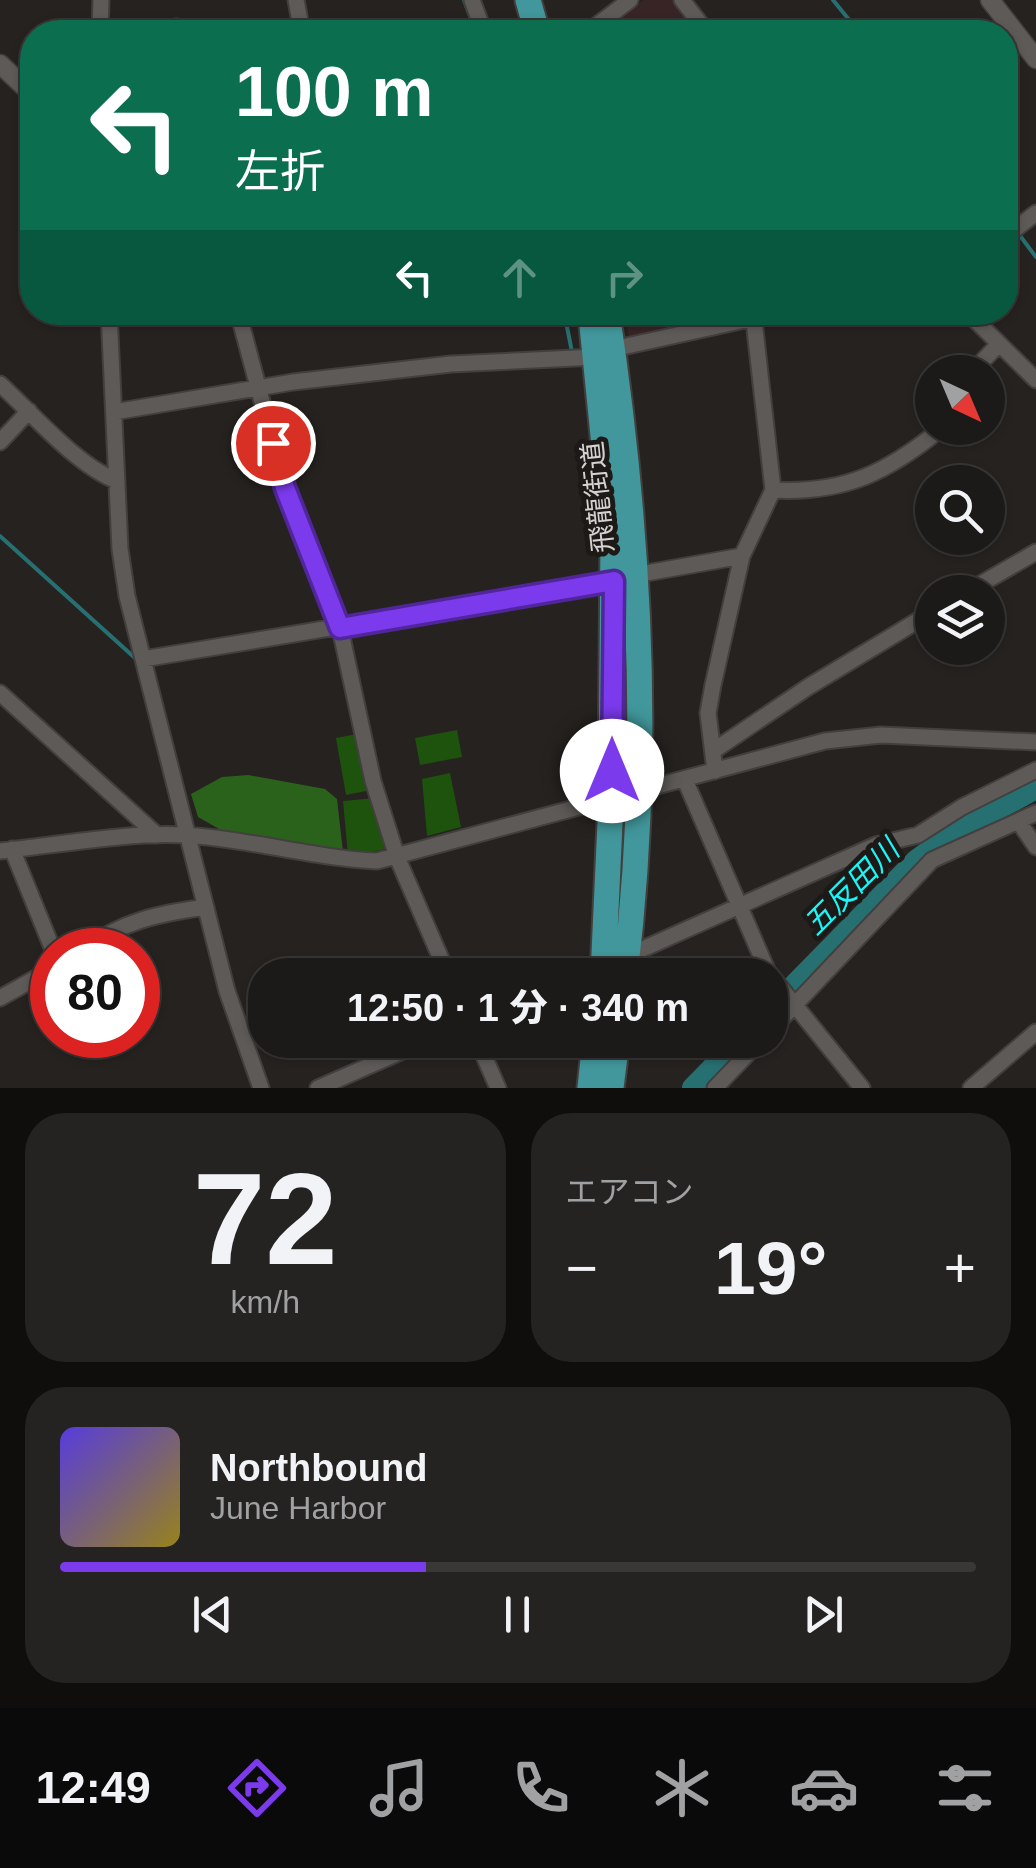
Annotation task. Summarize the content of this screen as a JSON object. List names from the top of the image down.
{
  "streets": {
    "highway": ["飛龍街道"]
  },
  "water": ["五反田川"],
  "north": "bottom right",
  "page": {
    "turn": ["100 m", "左折"],
    "limit": "80",
    "trip": "12:50 · 1 分 · 340 m",
    "tile": [
      ["72", "km/h"],
      "エアコン"
    ],
    "heat": ["−", "19°", "+"],
    "song": ["Northbound", "June Harbor"],
    "tabs": "12:49"
  }
}
